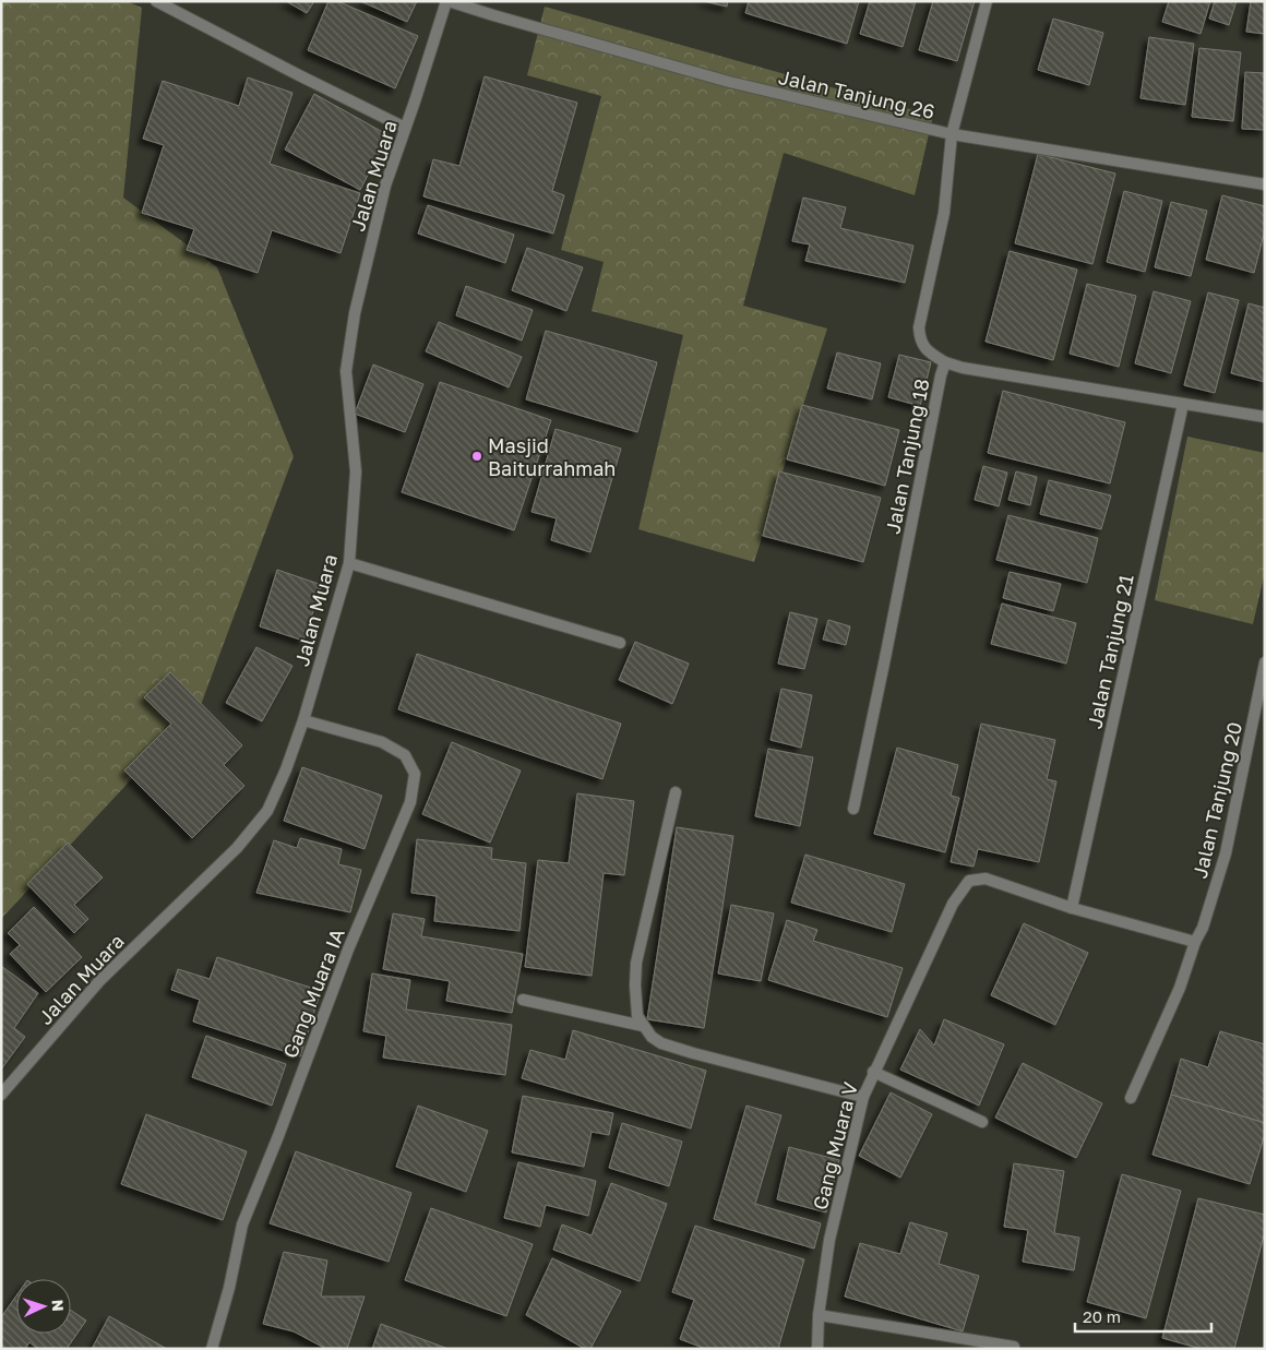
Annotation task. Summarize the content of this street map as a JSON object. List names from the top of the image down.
{
  "streets": {
    "street": [
      "Jalan Tanjung 26",
      "Jalan Muara",
      "Jalan Tanjung 18",
      "Jalan Tanjung 21",
      "Jalan Tanjung 20",
      "Gang Muara IA",
      "Gang Muara V"
    ]
  },
  "crossings": [
    ["Jalan Tanjung 26", "Jalan Muara"],
    ["Jalan Muara", "Gang Muara IA"],
    ["Jalan Tanjung 18", "Jalan Tanjung 21"],
    ["Jalan Tanjung 21", "Gang Muara V"]
  ],
  "places": ["Masjid Baiturrahmah"],
  "scale_bar": "20 m",
  "north": "right"
}
